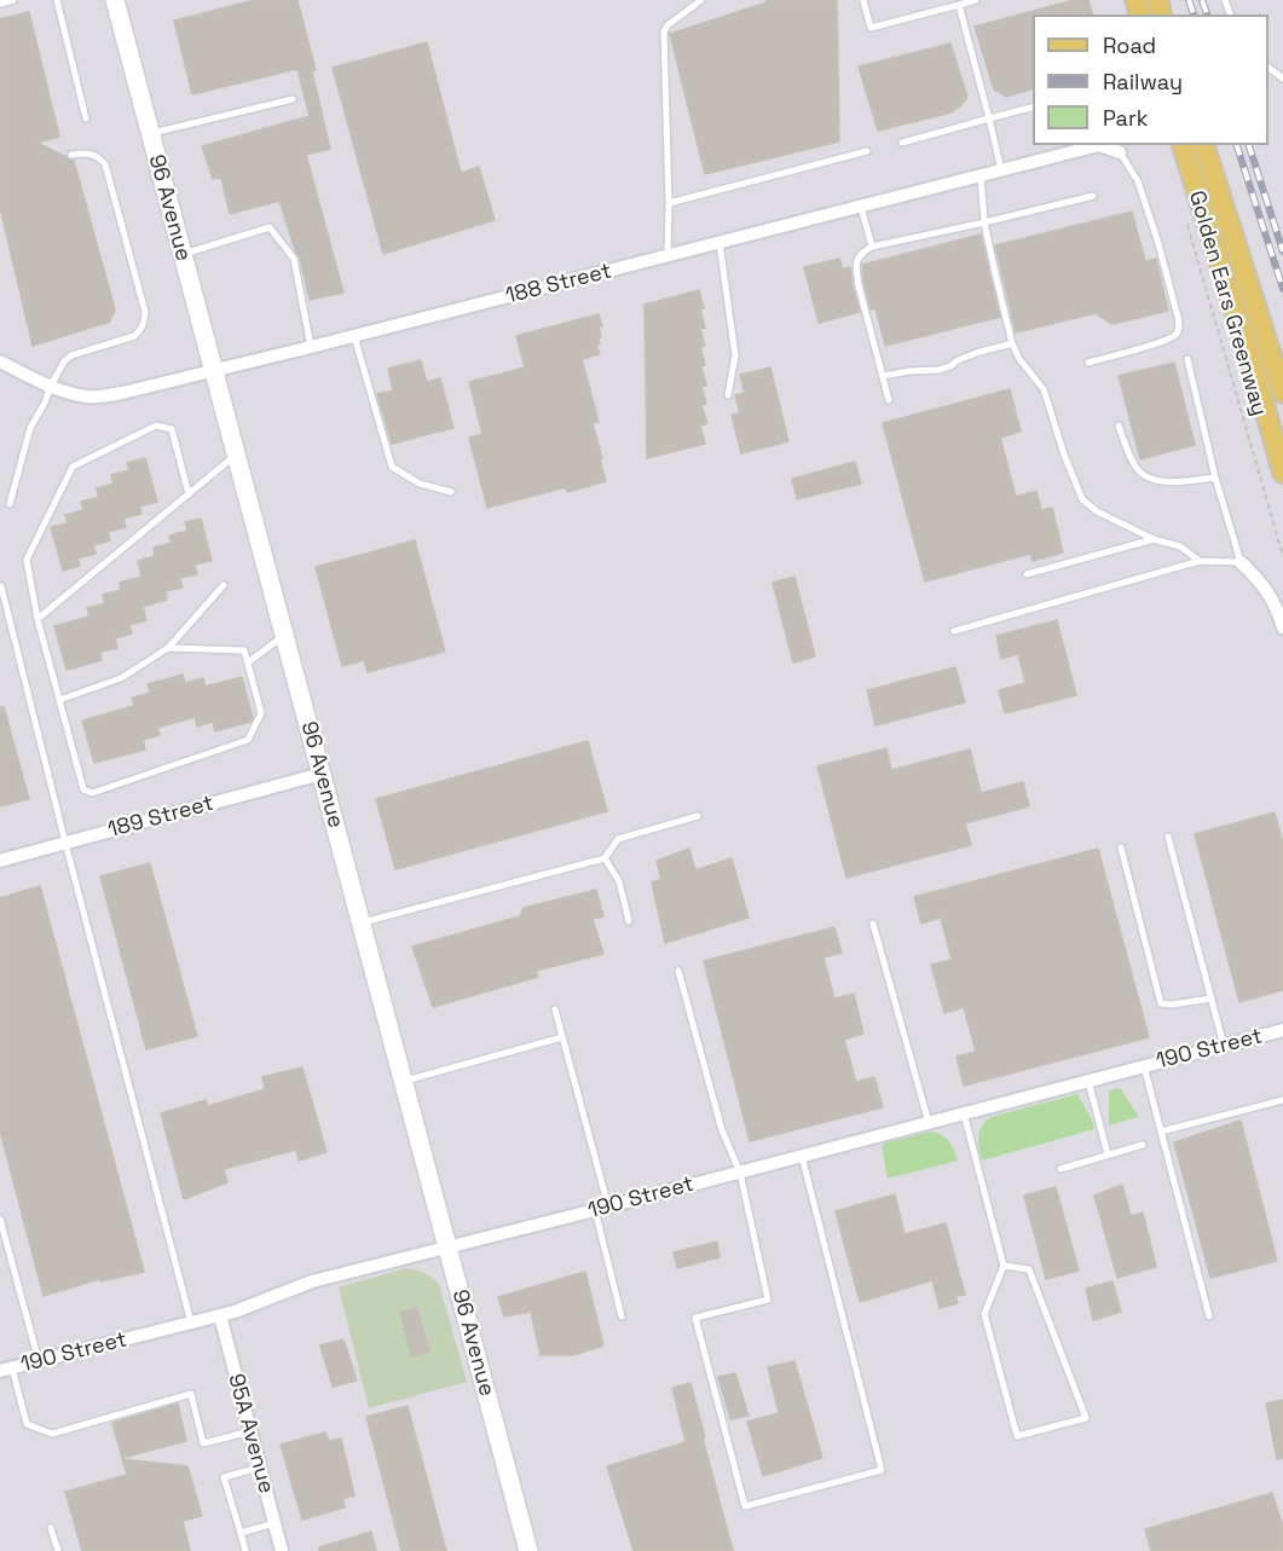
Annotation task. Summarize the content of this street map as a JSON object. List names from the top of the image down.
{
  "streets": {
    "main road": ["96 Avenue"],
    "street": [
      "188 Street",
      "189 Street",
      "190 Street",
      "95A Avenue"
    ],
    "path": ["Golden Ears Greenway"]
  },
  "crossings": [
    ["96 Avenue", "188 Street"],
    ["96 Avenue", "189 Street"],
    ["96 Avenue", "190 Street"],
    ["190 Street", "95A Avenue"]
  ],
  "legend": ["Road", "Railway", "Park"]
}
